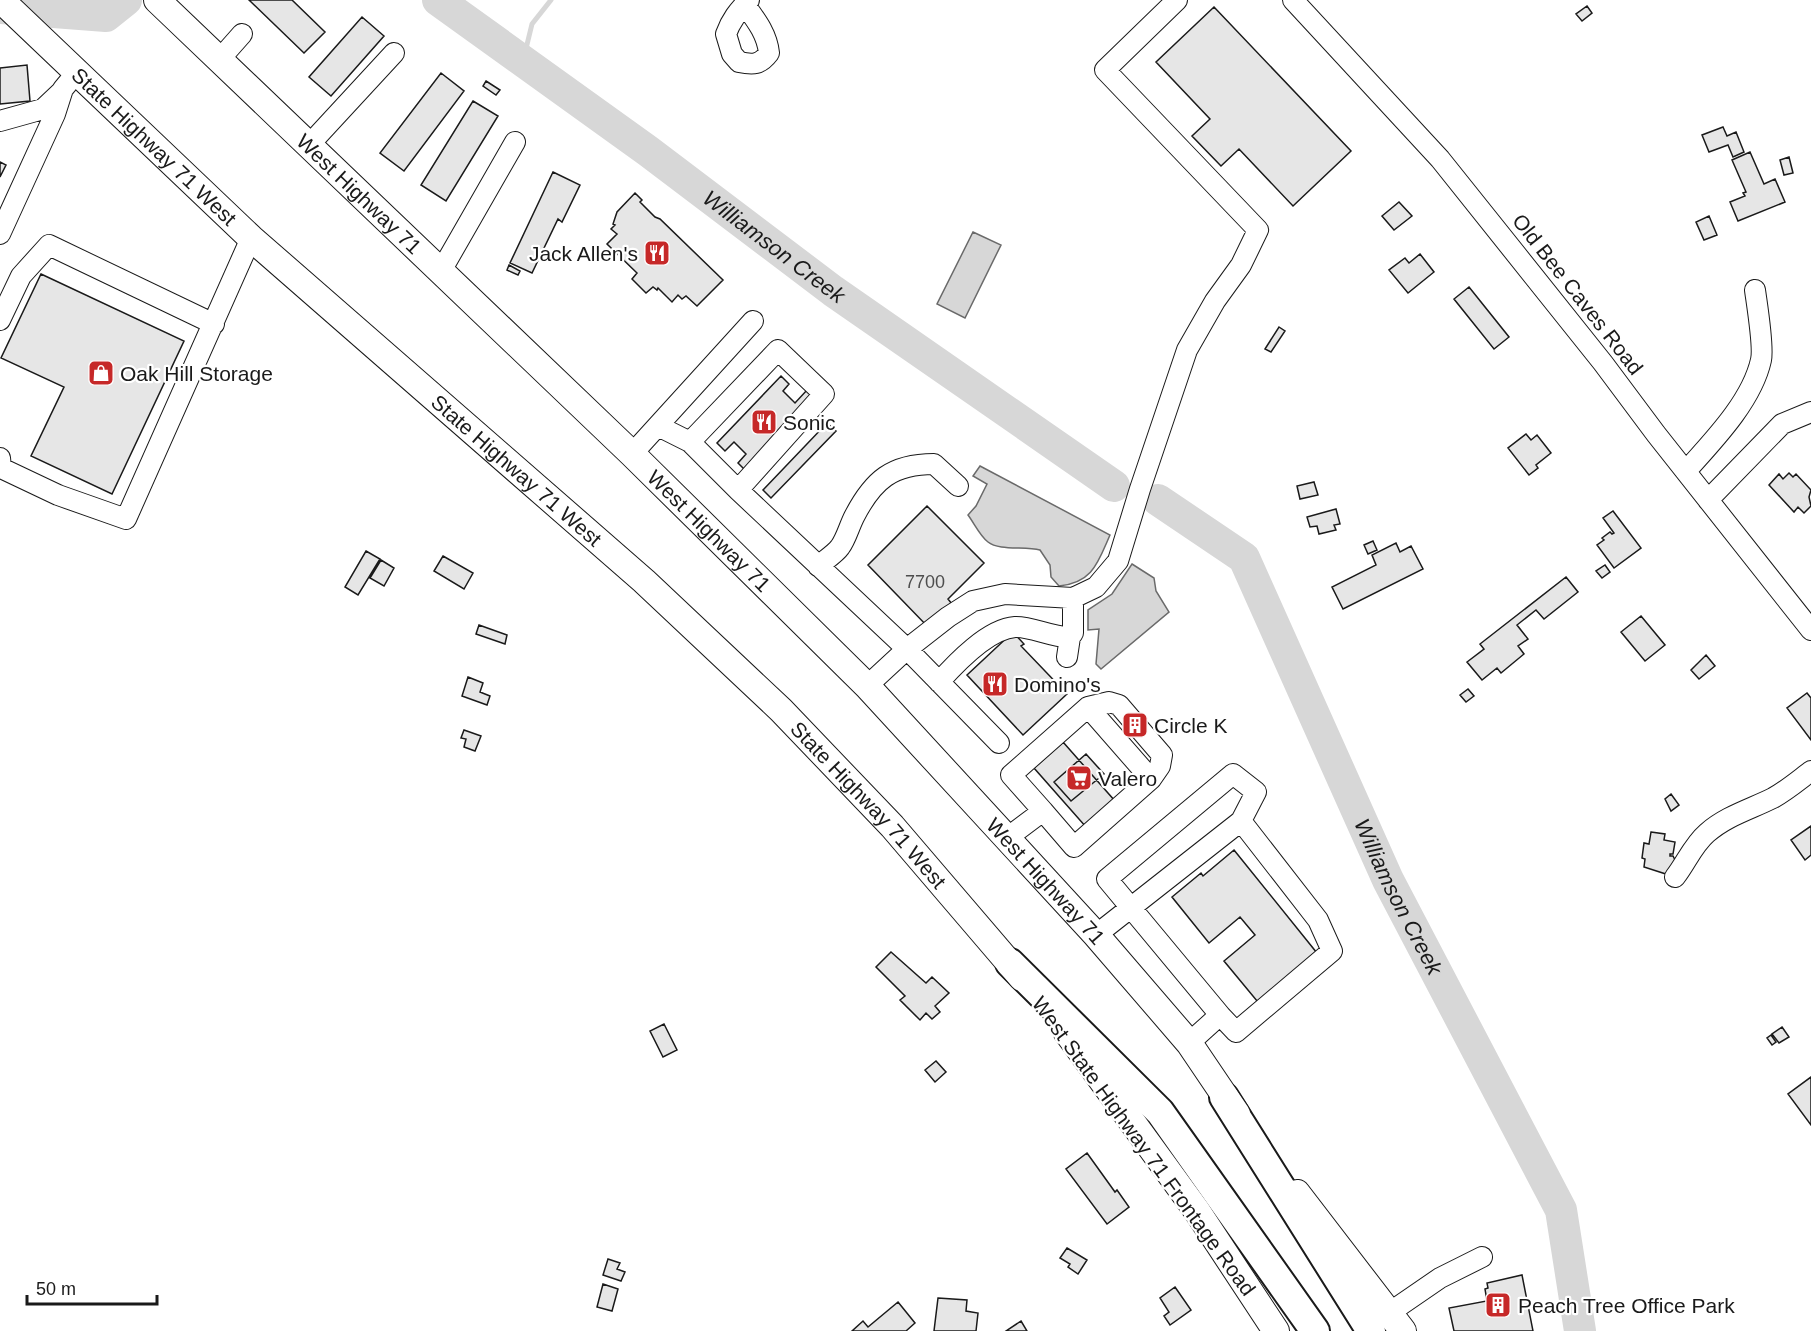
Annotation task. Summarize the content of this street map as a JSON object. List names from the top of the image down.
{
  "streets": {
    "main road": ["State Highway 71 West", "West Highway 71", "West State Highway 71 Frontage Road"],
    "street": ["Old Bee Caves Road"]
  },
  "crossings": [
    ["State Highway 71 West", "West State Highway 71 Frontage Road"]
  ],
  "water": ["Williamson Creek"],
  "places": {
    "restaurant": ["Jack Allen's", "Sonic", "Domino's"],
    "shop": ["Oak Hill Storage"],
    "building": ["Circle K", "Peach Tree Office Park"],
    "supermarket": ["Valero"]
  },
  "house_numbers": ["7700"],
  "scale_bar": "50 m"
}
